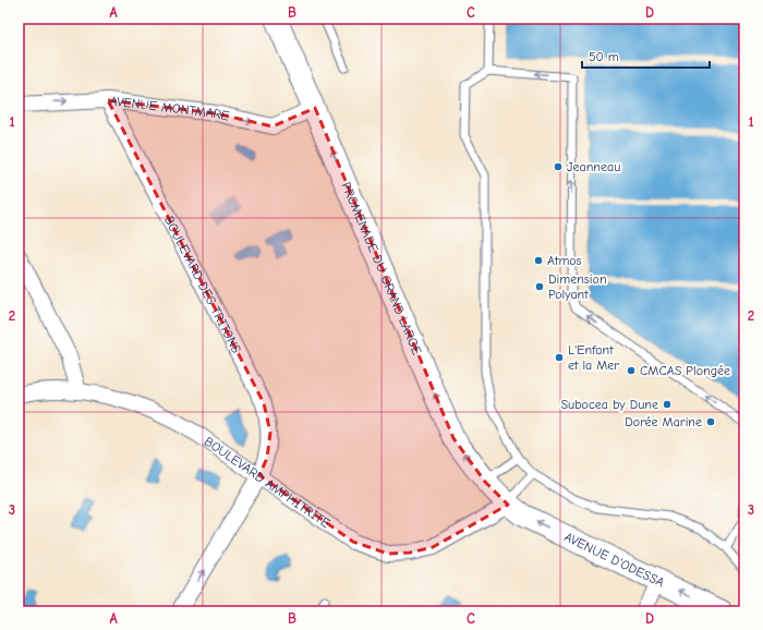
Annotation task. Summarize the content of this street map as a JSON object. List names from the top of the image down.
{
  "streets": {
    "street": [
      "AVENUE MONTMARE",
      "PROMENADE DU GRAND LARGE",
      "BOULEVARD DES TRITONS",
      "BOULEVARD AMPHITRITE",
      "AVENUE D'ODESSA"
    ]
  },
  "crossings": [
    ["AVENUE MONTMARE", "PROMENADE DU GRAND LARGE"],
    ["AVENUE MONTMARE", "BOULEVARD DES TRITONS"],
    ["PROMENADE DU GRAND LARGE", "BOULEVARD AMPHITRITE"],
    ["PROMENADE DU GRAND LARGE", "AVENUE D'ODESSA"],
    ["BOULEVARD DES TRITONS", "BOULEVARD AMPHITRITE"],
    ["BOULEVARD AMPHITRITE", "AVENUE D'ODESSA"]
  ],
  "one_way": ["AVENUE MONTMARE", "PROMENADE DU GRAND LARGE", "AVENUE D'ODESSA"],
  "places": [
    "Jeanneau",
    "Atmos",
    "Dimension Polyant",
    "L'Enfant et la Mer",
    "CMCAS Plongée",
    "Subocea by Dune",
    "Dorée Marine"
  ],
  "scale_bar": "50 m",
  "grid": {
    "columns": [
      "A",
      "B",
      "C",
      "D"
    ],
    "rows": ["1", "2", "3"]
  }
}
